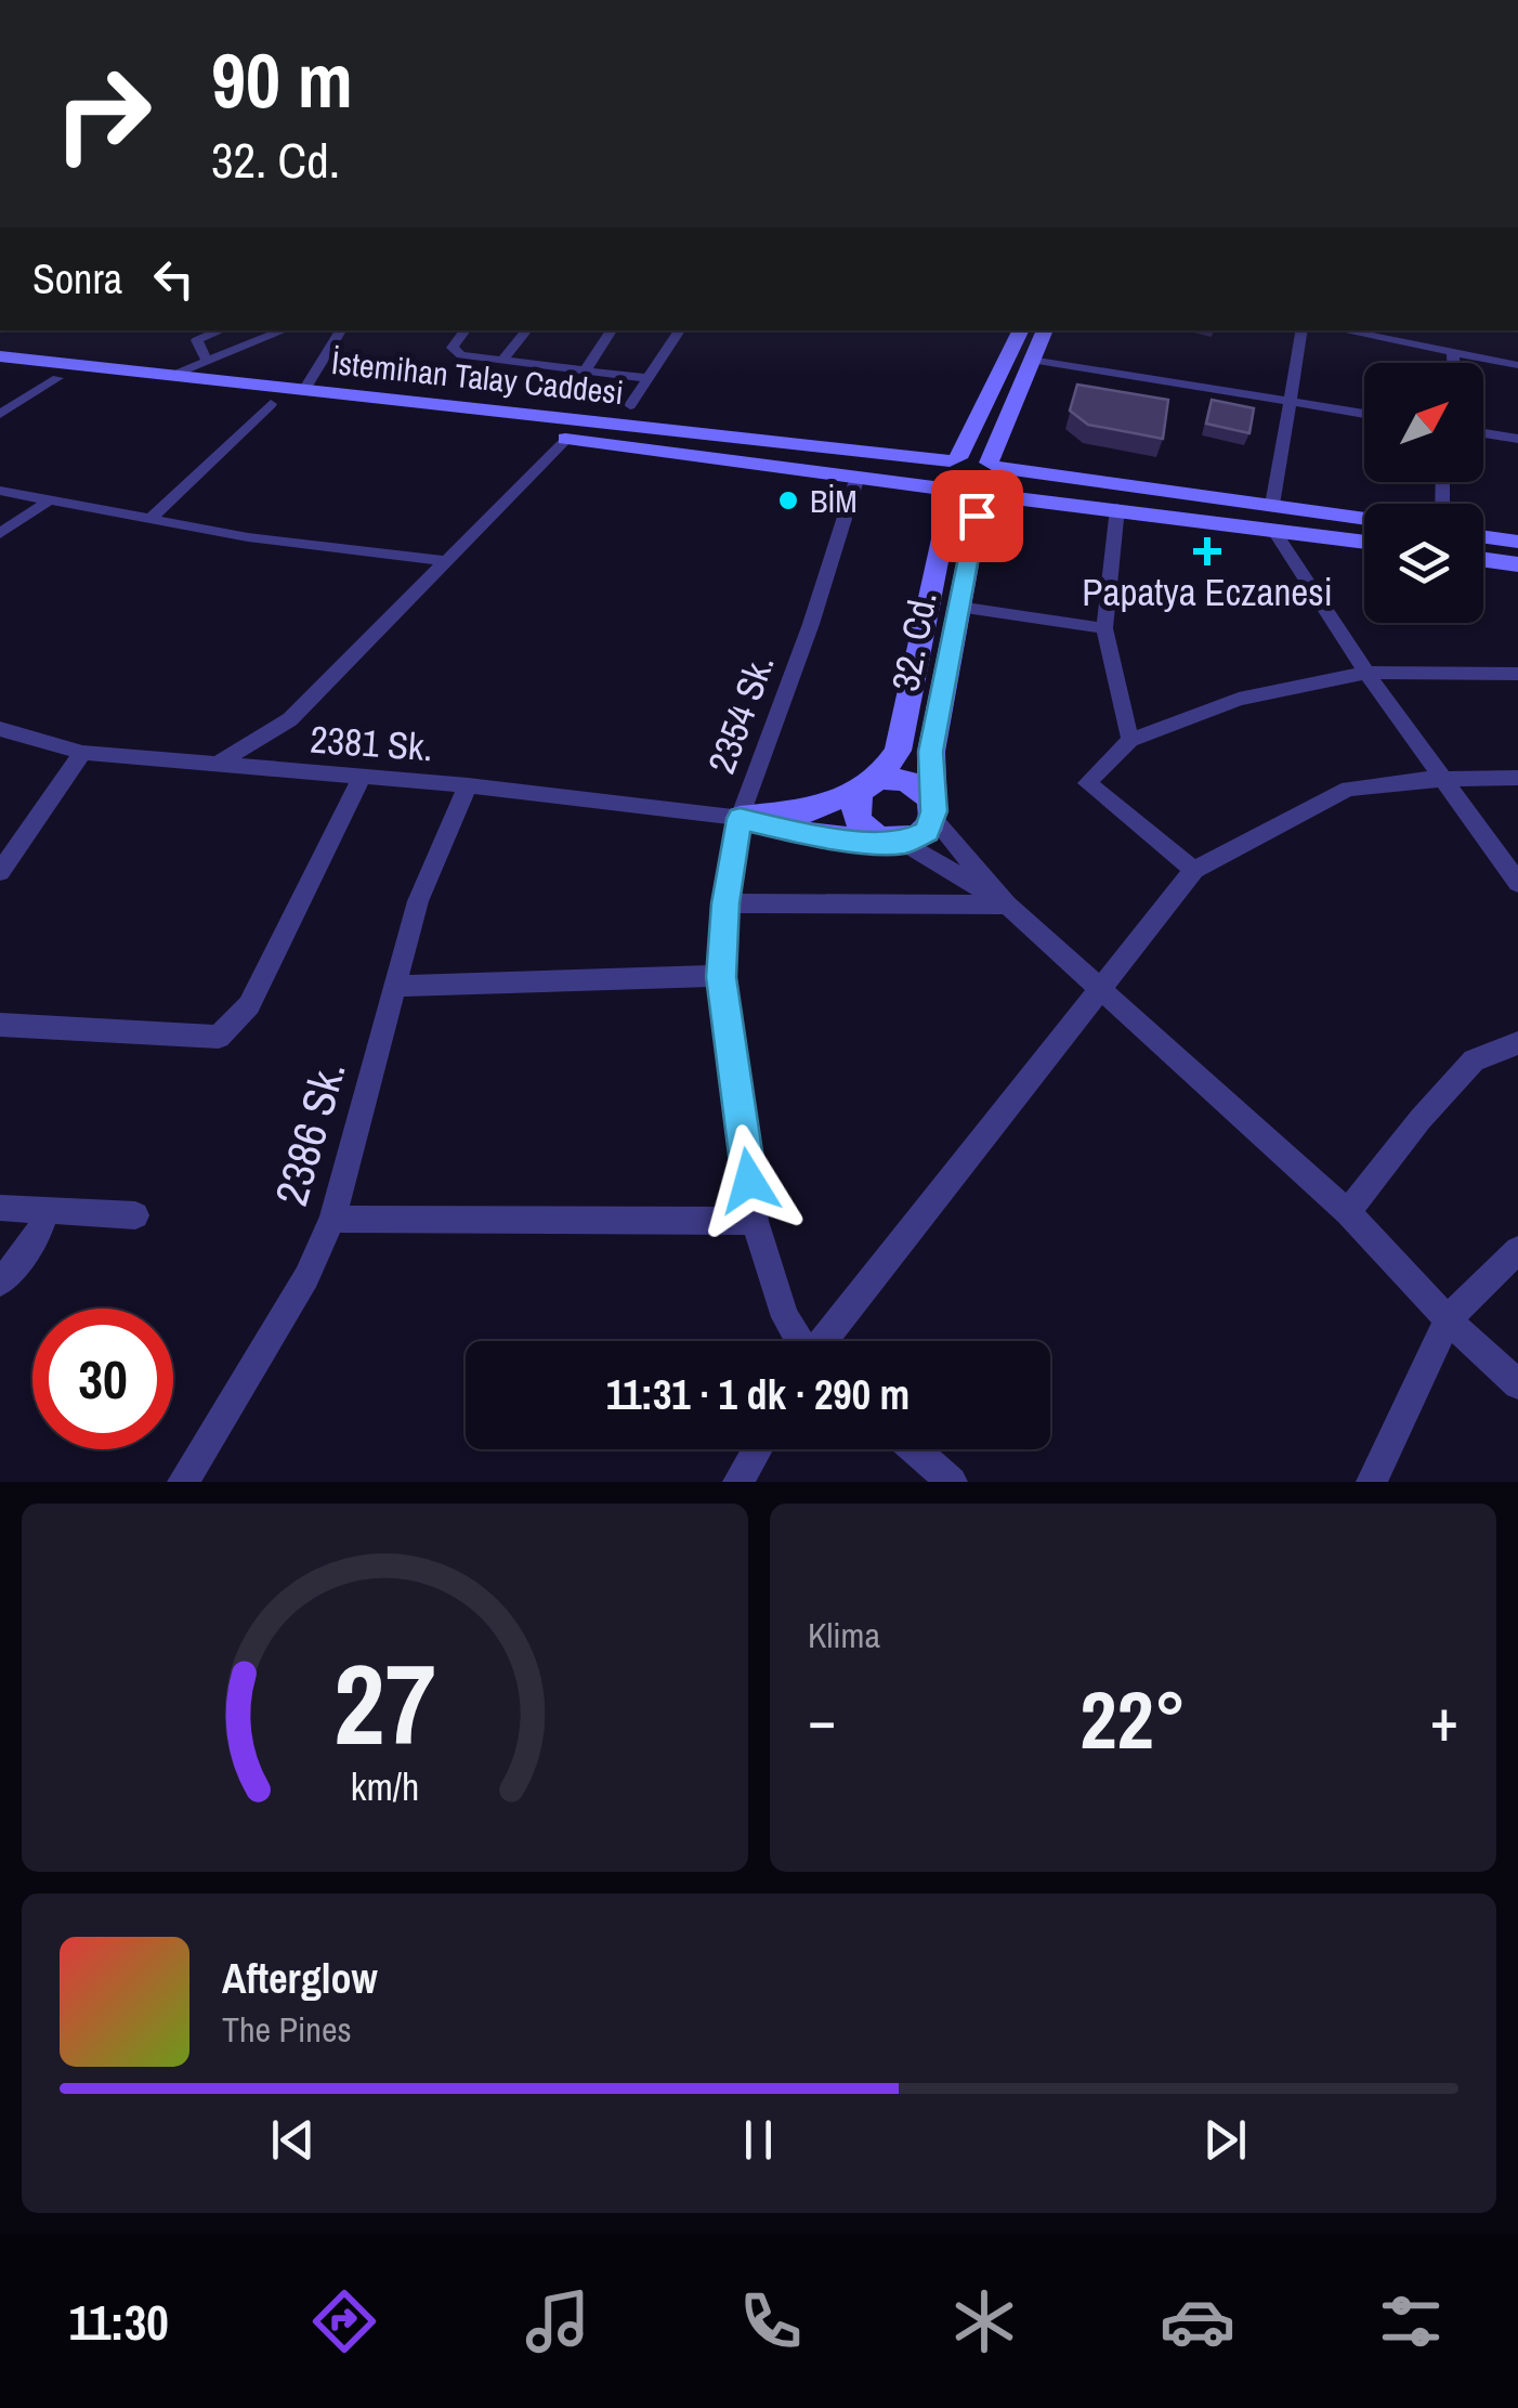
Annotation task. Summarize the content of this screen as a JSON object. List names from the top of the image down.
{
  "streets": {
    "main road": ["İstemihan Talay Caddesi", "32. Cd."],
    "street": ["2354 Sk.", "2381 Sk.", "2386 Sk."]
  },
  "crossings": [
    ["İstemihan Talay Caddesi", "32. Cd."],
    ["İstemihan Talay Caddesi", "2354 Sk."],
    ["2354 Sk.", "2381 Sk."],
    ["2381 Sk.", "2386 Sk."]
  ],
  "places": {
    "other": ["BİM"],
    "health": ["Papatya Eczanesi"]
  },
  "north": "top right",
  "page": {
    "turn": ["90 m", "32. Cd."],
    "then": "Sonra",
    "limit": "30",
    "trip": "11:31 · 1 dk · 290 m",
    "tile": "Klima",
    "heat": ["−", "22°", "+"],
    "song": ["Afterglow", "The Pines"],
    "tabs": "11:30",
    "gauge": ["27", "km/h"]
  }
}
